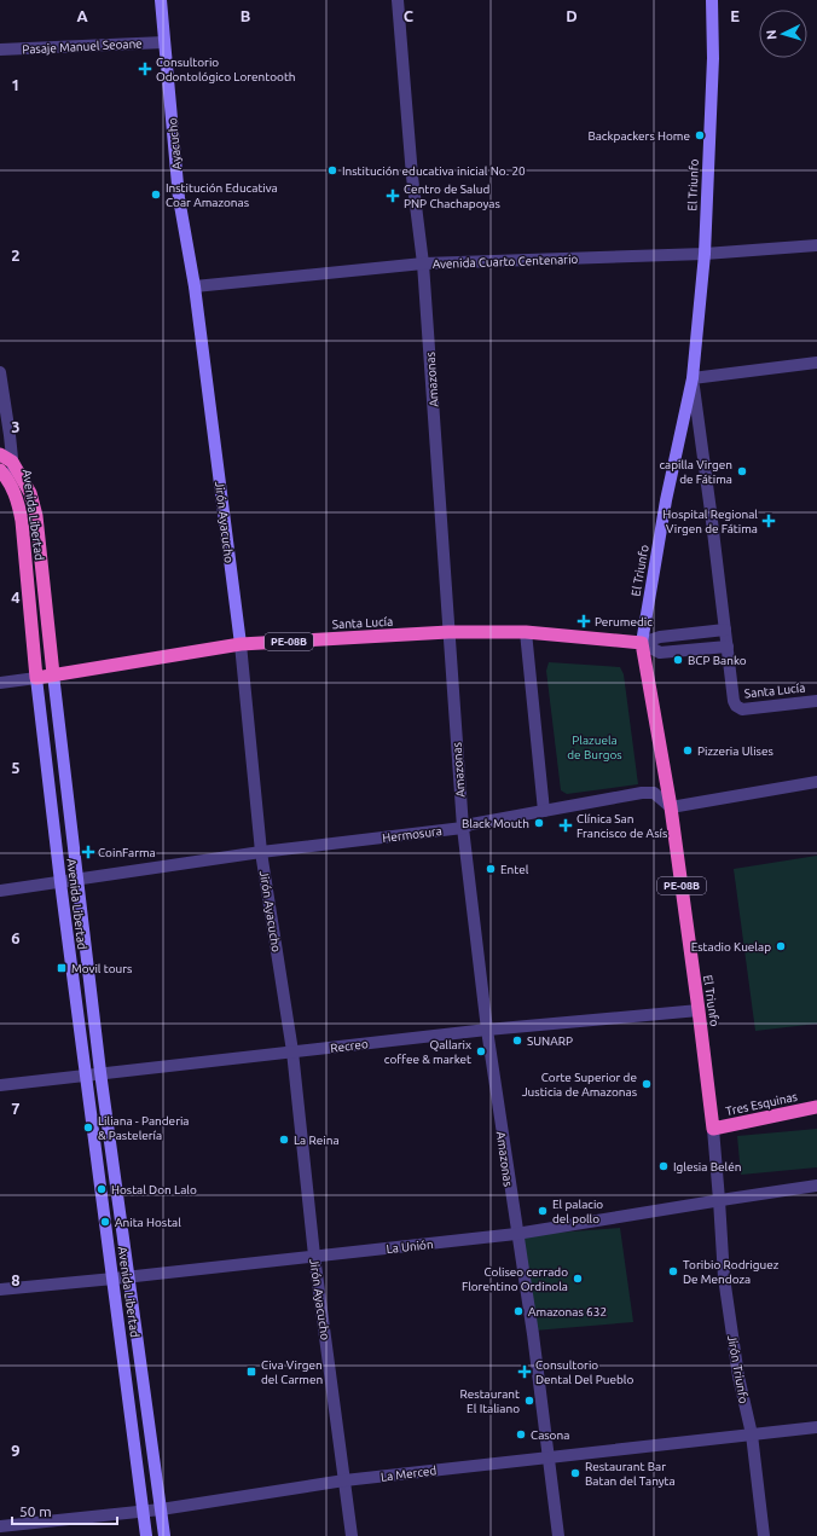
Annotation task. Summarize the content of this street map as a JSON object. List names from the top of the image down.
{
  "streets": {
    "highway": [
      "El Triunfo",
      "Avenida Libertad",
      "Santa Lucía",
      "PE-08B",
      "Tres Esquinas"
    ],
    "main road": ["Ayacucho", "Jirón Ayacucho"],
    "street": [
      "Pasaje Manuel Seoane",
      "Avenida Cuarto Centenario",
      "Amazonas",
      "Hermosura",
      "Recreo",
      "La Unión",
      "Jirón Triunfo",
      "La Merced"
    ]
  },
  "crossings": [
    ["Pasaje Manuel Seoane", "Ayacucho"],
    ["Ayacucho", "Avenida Cuarto Centenario"],
    ["Ayacucho", "Jirón Ayacucho"],
    ["El Triunfo", "Avenida Cuarto Centenario"],
    ["El Triunfo", "Santa Lucía"],
    ["El Triunfo", "Hermosura"],
    ["El Triunfo", "Recreo"],
    ["El Triunfo", "Tres Esquinas"],
    ["El Triunfo", "La Unión"],
    ["El Triunfo", "Jirón Triunfo"],
    ["Avenida Cuarto Centenario", "Amazonas"],
    ["Avenida Cuarto Centenario", "Jirón Ayacucho"],
    ["Amazonas", "Santa Lucía"],
    ["Amazonas", "Hermosura"],
    ["Amazonas", "Recreo"],
    ["Amazonas", "La Unión"],
    ["Amazonas", "La Merced"],
    ["Avenida Libertad", "Santa Lucía"],
    ["Avenida Libertad", "Hermosura"],
    ["Avenida Libertad", "Recreo"],
    ["Avenida Libertad", "La Unión"],
    ["Avenida Libertad", "La Merced"],
    ["Jirón Ayacucho", "Santa Lucía"],
    ["Jirón Ayacucho", "Hermosura"],
    ["Jirón Ayacucho", "Recreo"],
    ["Jirón Ayacucho", "La Unión"],
    ["Jirón Ayacucho", "La Merced"],
    ["La Unión", "Jirón Triunfo"],
    ["Jirón Triunfo", "La Merced"]
  ],
  "parks": ["Plazuela de Burgos"],
  "places": {
    "health": [
      "Consultorio Odontológico Lorentooth",
      "Centro de Salud PNP Chachapoyas",
      "Hospital Regional Virgen de Fátima",
      "Perumedic",
      "Clínica San Francisco de Asís",
      "CoinFarma",
      "Consultorio Dental Del Pueblo"
    ],
    "other": [
      "Backpackers Home",
      "Institución educativa inicial No. 20",
      "Institución Educativa Coar Amazonas",
      "capilla Virgen de Fátima",
      "BCP Banko",
      "Pizzeria Ulises",
      "Black Mouth",
      "Entel",
      "Estadio Kuelap",
      "SUNARP",
      "Qallarix coffee & market",
      "Corte Superior de Justicia de Amazonas",
      "Liliana - Panderia & Pastelería",
      "La Reina",
      "Iglesia Belén",
      "Hostal Don Lalo",
      "El palacio del pollo",
      "Anita Hostal",
      "Toribio Rodriguez De Mendoza",
      "Coliseo cerrado Florentino Ordinola",
      "Amazonas 632",
      "Restaurant El Italiano",
      "Casona",
      "Restaurant Bar Batan del Tanyta"
    ],
    "transit": ["Movil tours", "Civa Virgen del Carmen"]
  },
  "scale_bar": "50 m",
  "north": "left",
  "grid": {
    "columns": [
      "A",
      "B",
      "C",
      "D",
      "E"
    ],
    "rows": [
      "1",
      "2",
      "3",
      "4",
      "5",
      "6",
      "7",
      "8",
      "9"
    ]
  }
}
